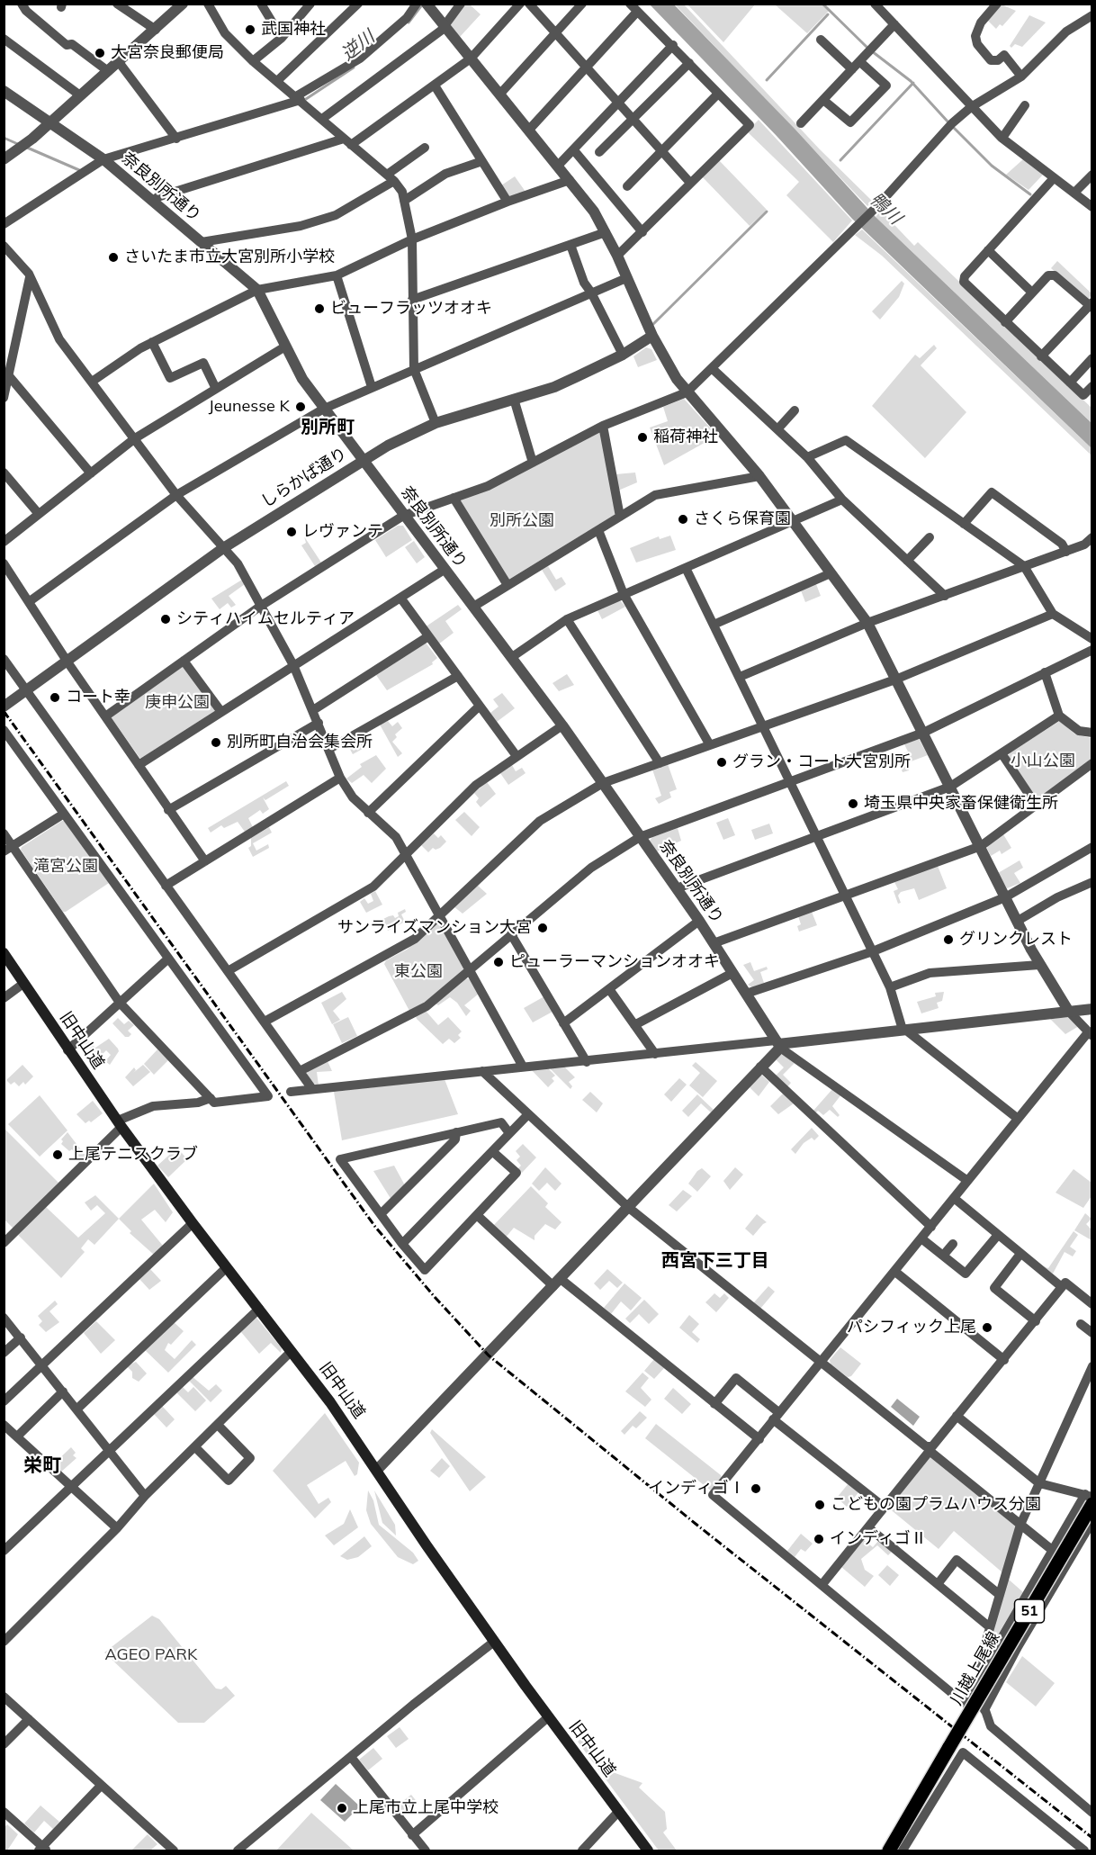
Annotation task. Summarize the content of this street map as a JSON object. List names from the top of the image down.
{
  "streets": {
    "main road": ["旧中山道", "51", "川越上尾線"],
    "street": ["奈良別所通り", "しらかば通り"]
  },
  "crossings": [
    ["奈良別所通り", "しらかば通り"]
  ],
  "districts": ["別所町", "西宮下三丁目", "栄町"],
  "water": ["逆川", "鴨川"],
  "parks": [
    "別所公園",
    "庚申公園",
    "小山公園",
    "滝宮公園",
    "東公園",
    "AGEO PARK"
  ],
  "places": [
    "武国神社",
    "大宮奈良郵便局",
    "さいたま市立大宮別所小学校",
    "ビューフラッツオオキ",
    "Jeunesse K",
    "稲荷神社",
    "さくら保育園",
    "レヴァンテ",
    "シティハイムセルティア",
    "コート幸",
    "別所町自治会集会所",
    "グラン・コート大宮別所",
    "埼玉県中央家畜保健衛生所",
    "サンライズマンション大宮",
    "グリンクレスト",
    "ピューラーマンションオオキ",
    "上尾テニスクラブ",
    "パシフィック上尾",
    "インディゴⅠ",
    "こどもの園プラムハウス分園",
    "インディゴⅡ",
    "上尾市立上尾中学校"
  ]
}
